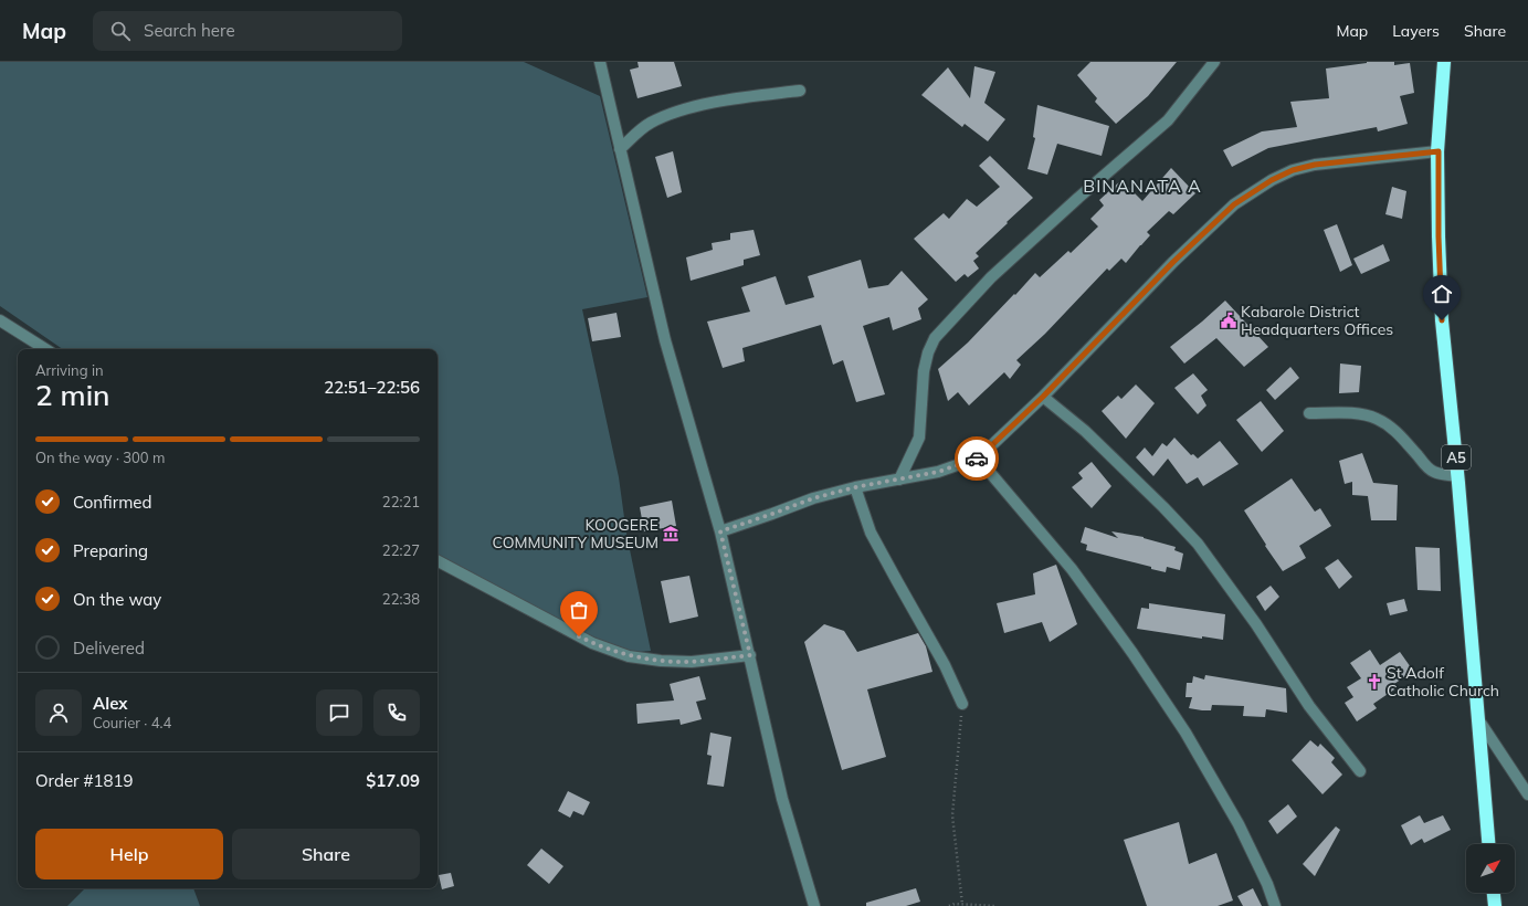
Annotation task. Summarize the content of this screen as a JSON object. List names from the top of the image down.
{
  "streets": {
    "highway": ["A5"]
  },
  "districts": ["BINANATA A"],
  "places": {
    "public building": ["Kabarole District Headquarters Offices"],
    "museum": ["KOOGERE COMMUNITY MUSEUM"],
    "church": ["St Adolf Catholic Church"]
  },
  "north": "top right",
  "page": {
    "header": "Map",
    "search": "Search here",
    "nav": ["Map", "Layers", "Share"],
    "heading": ["2 min", "Arriving in", "22:51–22:56"],
    "panel": [
      "Alex",
      "Courier · 4.4",
      "Order #1819",
      "$17.09"
    ],
    "bar": "On the way · 300 m",
    "list": [
      ["Confirmed", "22:21"],
      ["Preparing", "22:27"],
      ["On the way", "22:38"],
      "Delivered"
    ],
    "buttons": ["Help", "Share"]
  }
}
